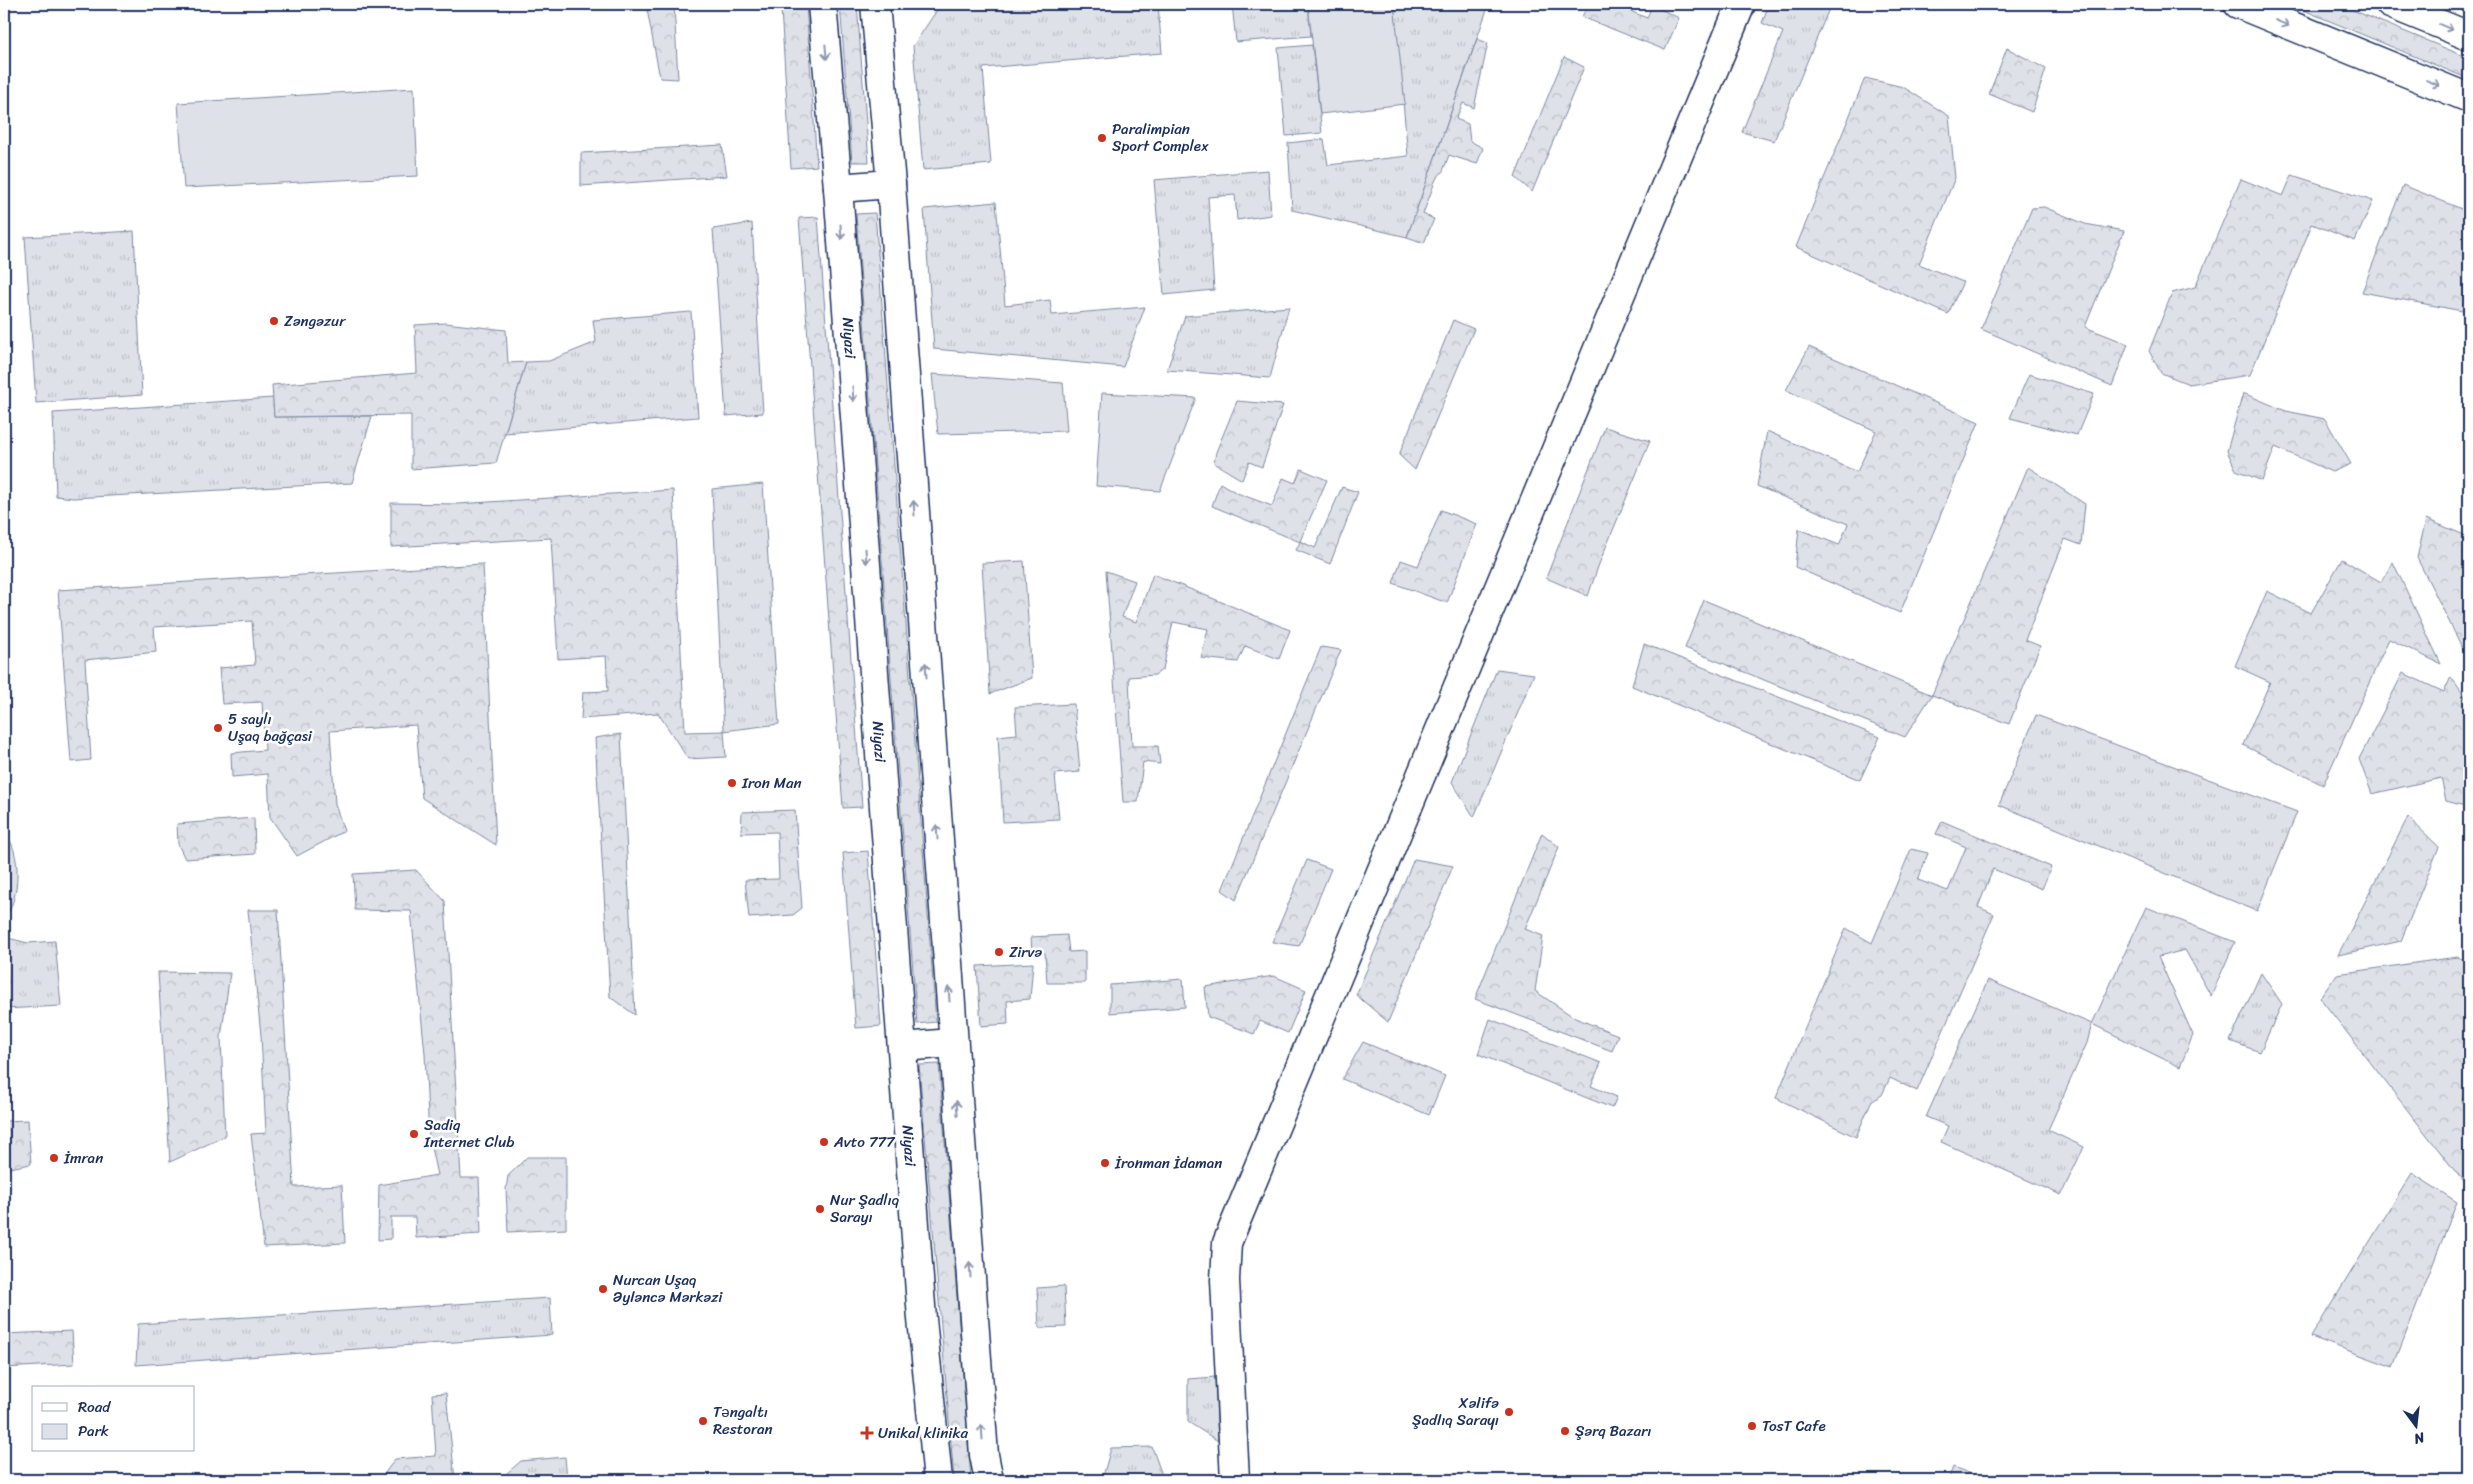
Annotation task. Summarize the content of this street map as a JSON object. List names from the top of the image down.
{
  "streets": {
    "main road": ["Niyazi"]
  },
  "places": {
    "other": [
      "Paralimpian Sport Complex",
      "Zəngəzur",
      "5 saylı Uşaq bağçasi",
      "Iron Man",
      "Zirvə",
      "Sadiq Internet Club",
      "Avto 777",
      "İmran",
      "İronman İdaman",
      "Nur Şadlıq Sarayı",
      "Nurcan Uşaq Əyləncə Mərkəzi",
      "Xəlifə Şadlıq Sarayı",
      "Tәngaltı Restoran",
      "TosT Cafe",
      "Şərq Bazarı"
    ],
    "health": ["Unikal klinika"]
  },
  "legend": ["Road", "Park"],
  "north": "bottom"
}
